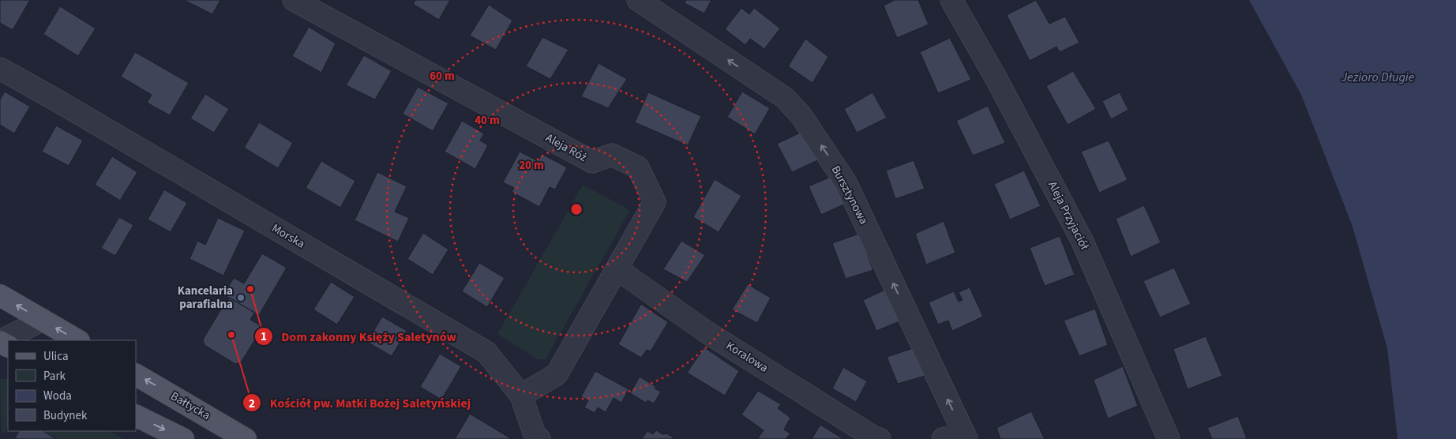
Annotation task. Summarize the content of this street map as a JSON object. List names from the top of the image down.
{
  "streets": {
    "main road": ["Bałtycka"],
    "street": [
      "Aleja Róż",
      "Bursztynowa",
      "Aleja Przyjaciół",
      "Morska",
      "Koralowa"
    ]
  },
  "crossings": [
    ["Aleja Róż", "Morska"],
    ["Aleja Róż", "Koralowa"]
  ],
  "one_way": ["Bursztynowa"],
  "water": ["Jezioro Długie"],
  "places": ["Dom zakonny Księży Saletynów", "Kancelaria parafialna", "Kościół pw. Matki Bożej Saletyńskiej"],
  "legend": [
    "Ulica",
    "Park",
    "Woda",
    "Budynek"
  ],
  "rings": ["60 m", "40 m", "20 m"]
}
